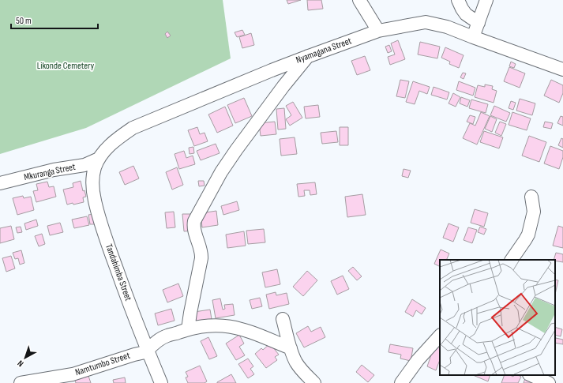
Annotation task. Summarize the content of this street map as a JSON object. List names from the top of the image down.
{
  "streets": {
    "street": [
      "Nyamagana Street",
      "Mkuranga Street",
      "Tandahimba Street",
      "Namtumbo Street"
    ]
  },
  "crossings": [
    ["Nyamagana Street", "Mkuranga Street"],
    ["Nyamagana Street", "Tandahimba Street"],
    ["Mkuranga Street", "Tandahimba Street"],
    ["Tandahimba Street", "Namtumbo Street"]
  ],
  "parks": ["Likonde Cemetery"],
  "scale_bar": "50 m",
  "north": "bottom left"
}
